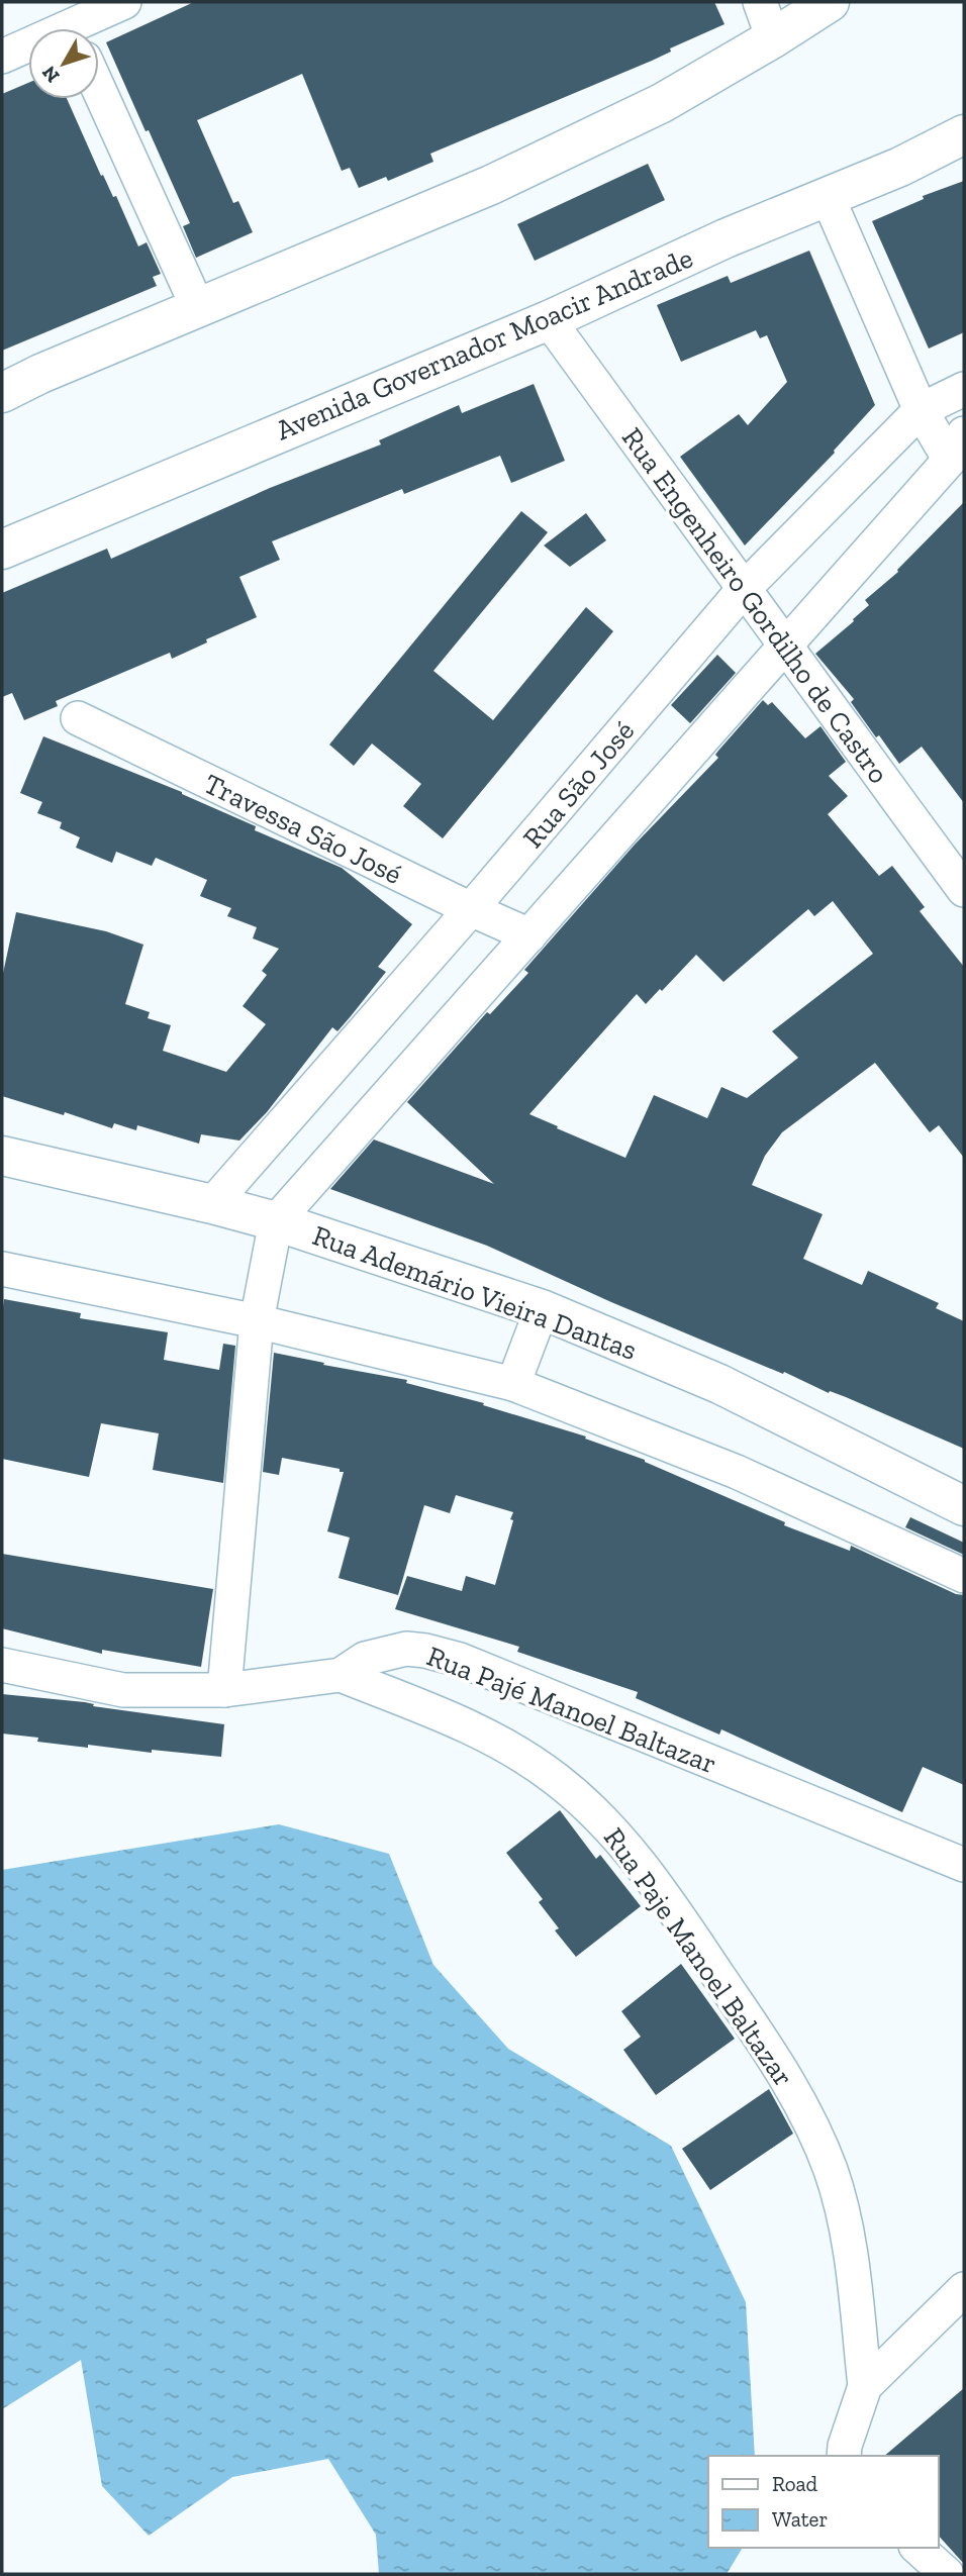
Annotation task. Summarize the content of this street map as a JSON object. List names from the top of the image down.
{
  "streets": {
    "street": [
      "Avenida Governador Moacir Andrade",
      "Rua Engenheiro Gordilho de Castro",
      "Rua São José",
      "Travessa São José",
      "Rua Ademário Vieira Dantas",
      "Rua Pajé Manoel Baltazar",
      "Rua Paje Manoel Baltazar"
    ]
  },
  "crossings": [
    ["Avenida Governador Moacir Andrade", "Rua Engenheiro Gordilho de Castro"],
    ["Rua Engenheiro Gordilho de Castro", "Rua São José"],
    ["Rua São José", "Travessa São José"],
    ["Rua São José", "Rua Ademário Vieira Dantas"],
    ["Rua Pajé Manoel Baltazar", "Rua Paje Manoel Baltazar"]
  ],
  "legend": ["Road", "Water"],
  "north": "bottom left"
}
